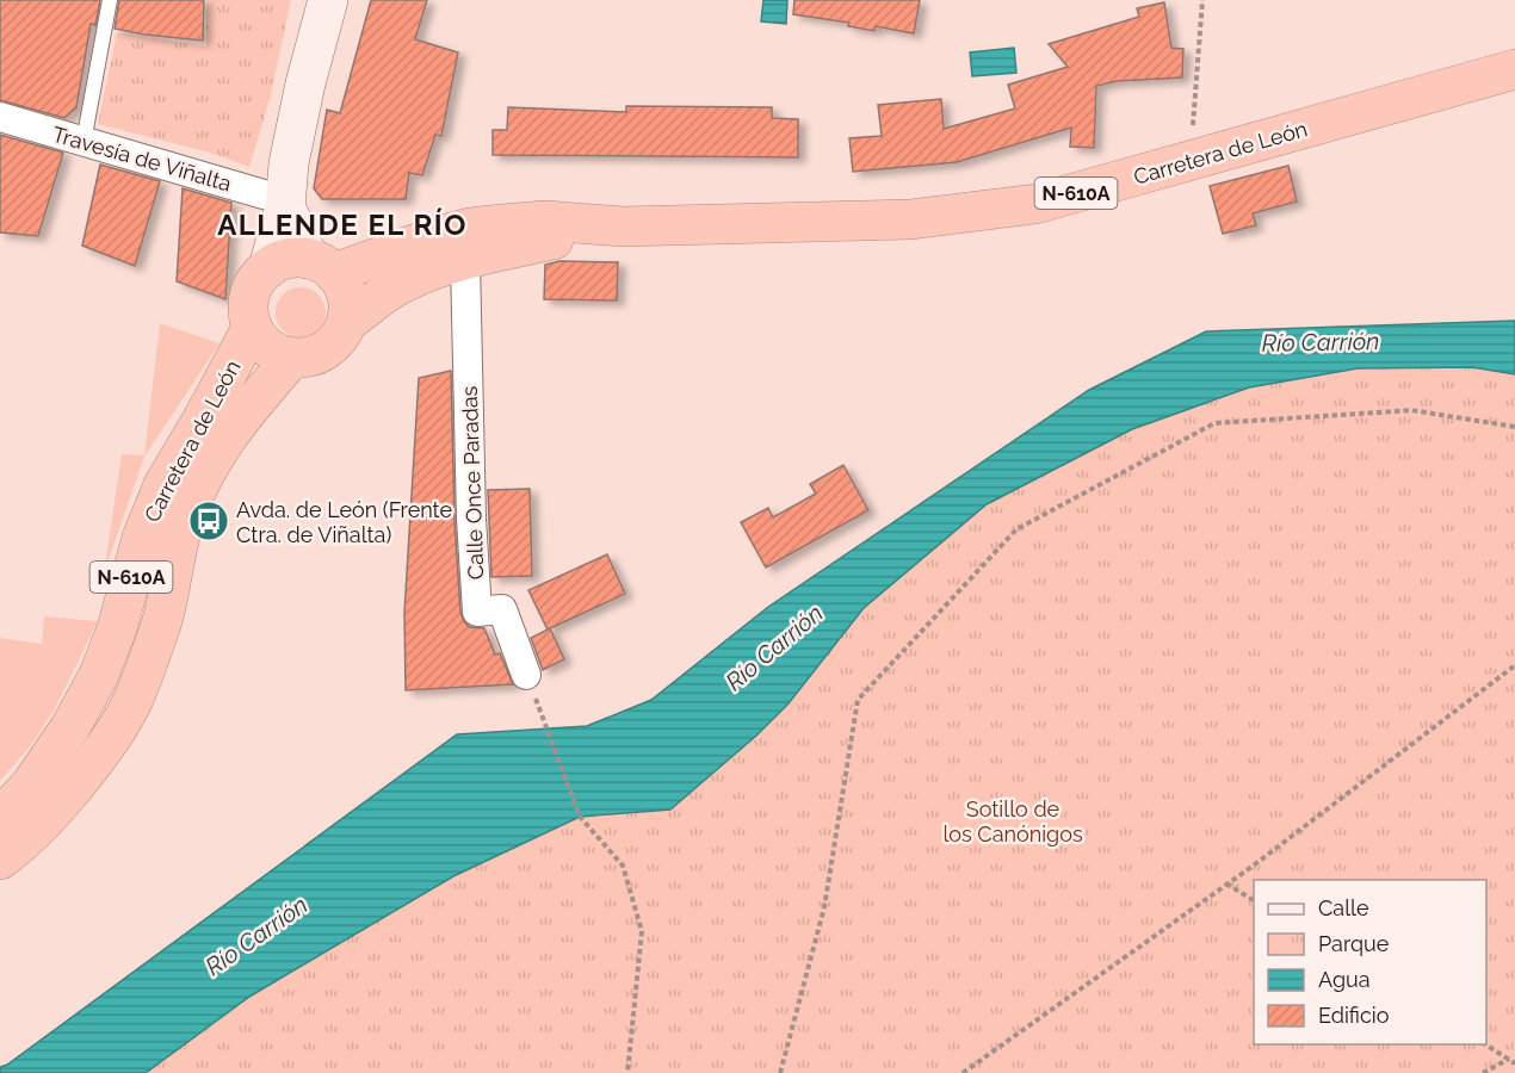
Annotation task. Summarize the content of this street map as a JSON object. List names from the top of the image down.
{
  "streets": {
    "highway": ["Carretera de León", "N-610A"],
    "street": ["Travesía de Viñalta", "Calle Once Paradas"]
  },
  "crossings": [
    ["Carretera de León", "N-610A"],
    ["Carretera de León", "Calle Once Paradas"]
  ],
  "districts": ["ALLENDE EL RÍO"],
  "water": ["Río Carrión"],
  "parks": ["Sotillo de los Canónigos"],
  "places": {
    "bus stop": ["Avda. de León (Frente Ctra. de Viñalta)"]
  },
  "legend": [
    "Calle",
    "Parque",
    "Agua",
    "Edificio"
  ]
}
